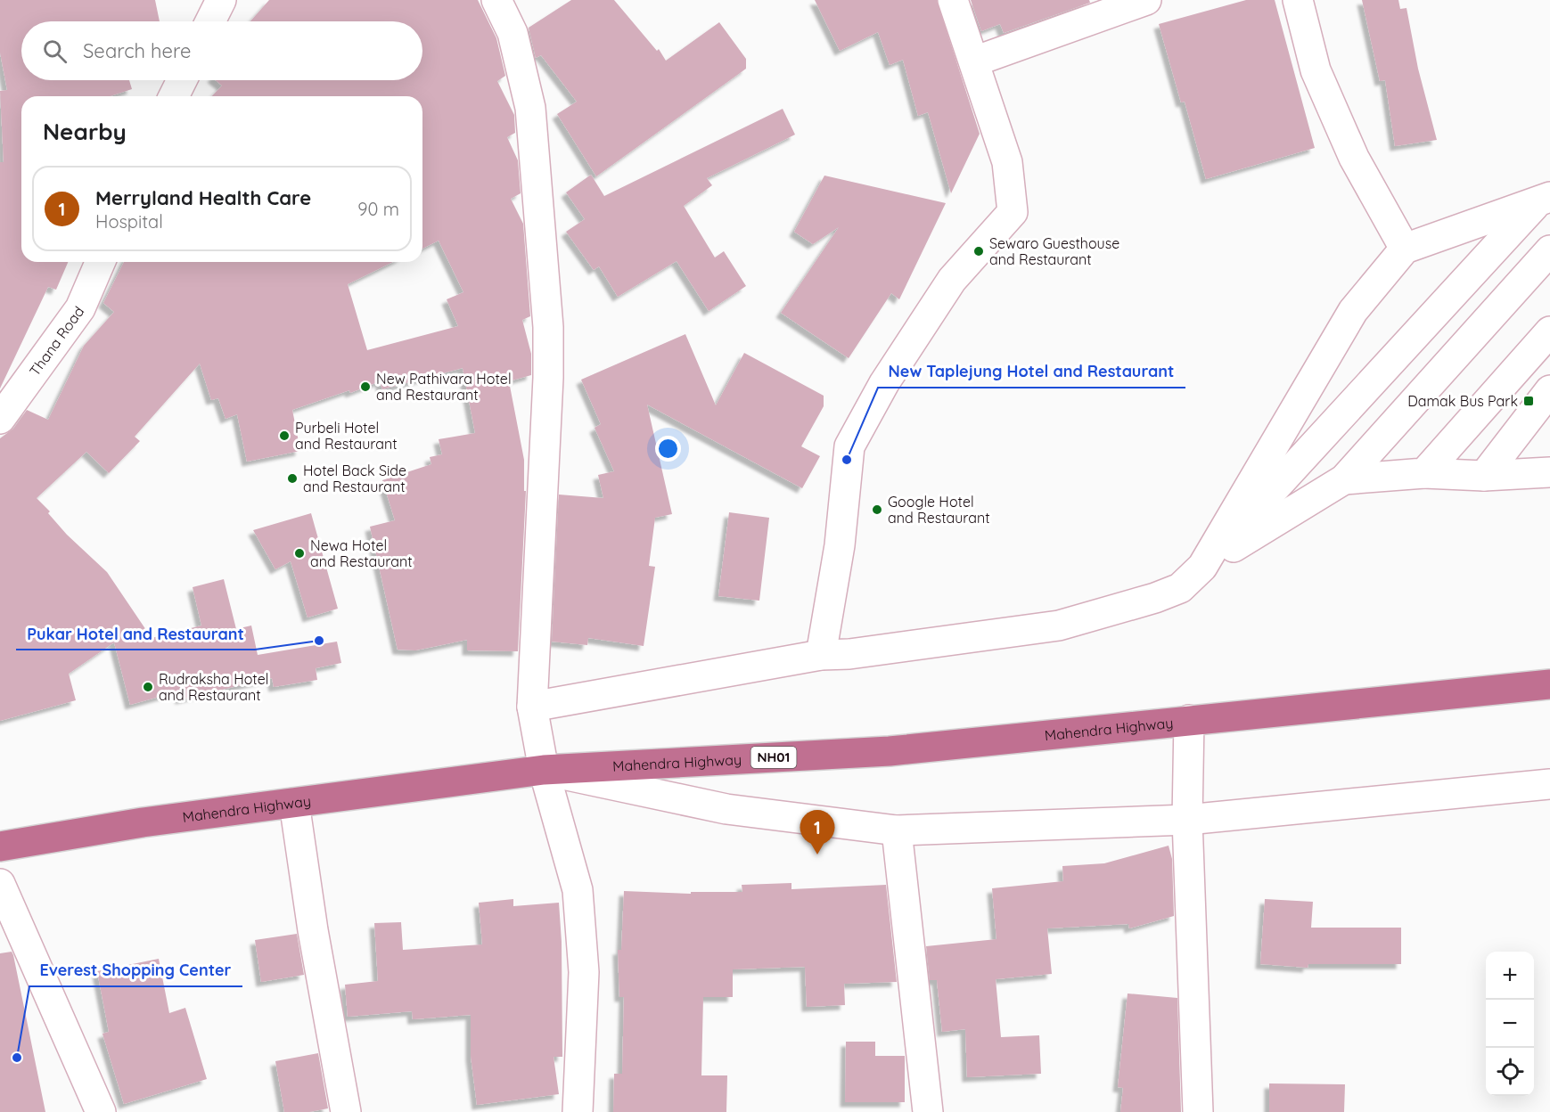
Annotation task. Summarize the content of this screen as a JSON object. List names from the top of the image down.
{
  "streets": {
    "highway": ["Mahendra Highway", "NH01"],
    "street": ["Thana Road"]
  },
  "places": {
    "other": [
      "Sewaro Guesthouse and Restaurant",
      "New Pathivara Hotel and Restaurant",
      "Purbeli Hotel and Restaurant",
      "New Taplejung Hotel and Restaurant",
      "Hotel Back Side and Restaurant",
      "Google Hotel and Restaurant",
      "Newa Hotel and Restaurant",
      "Pukar Hotel and Restaurant",
      "Rudraksha Hotel and Restaurant",
      "Everest Shopping Center"
    ],
    "transit": ["Damak Bus Park"]
  },
  "page": {
    "search": "Search here",
    "heading": "Nearby",
    "list": [
      {
        "mark": "1",
        "name": "Merryland Health Care",
        "note": "Hospital",
        "value": "90 m"
      }
    ],
    "pins": "1",
    "map_buttons": ["+", "−"]
  }
}
